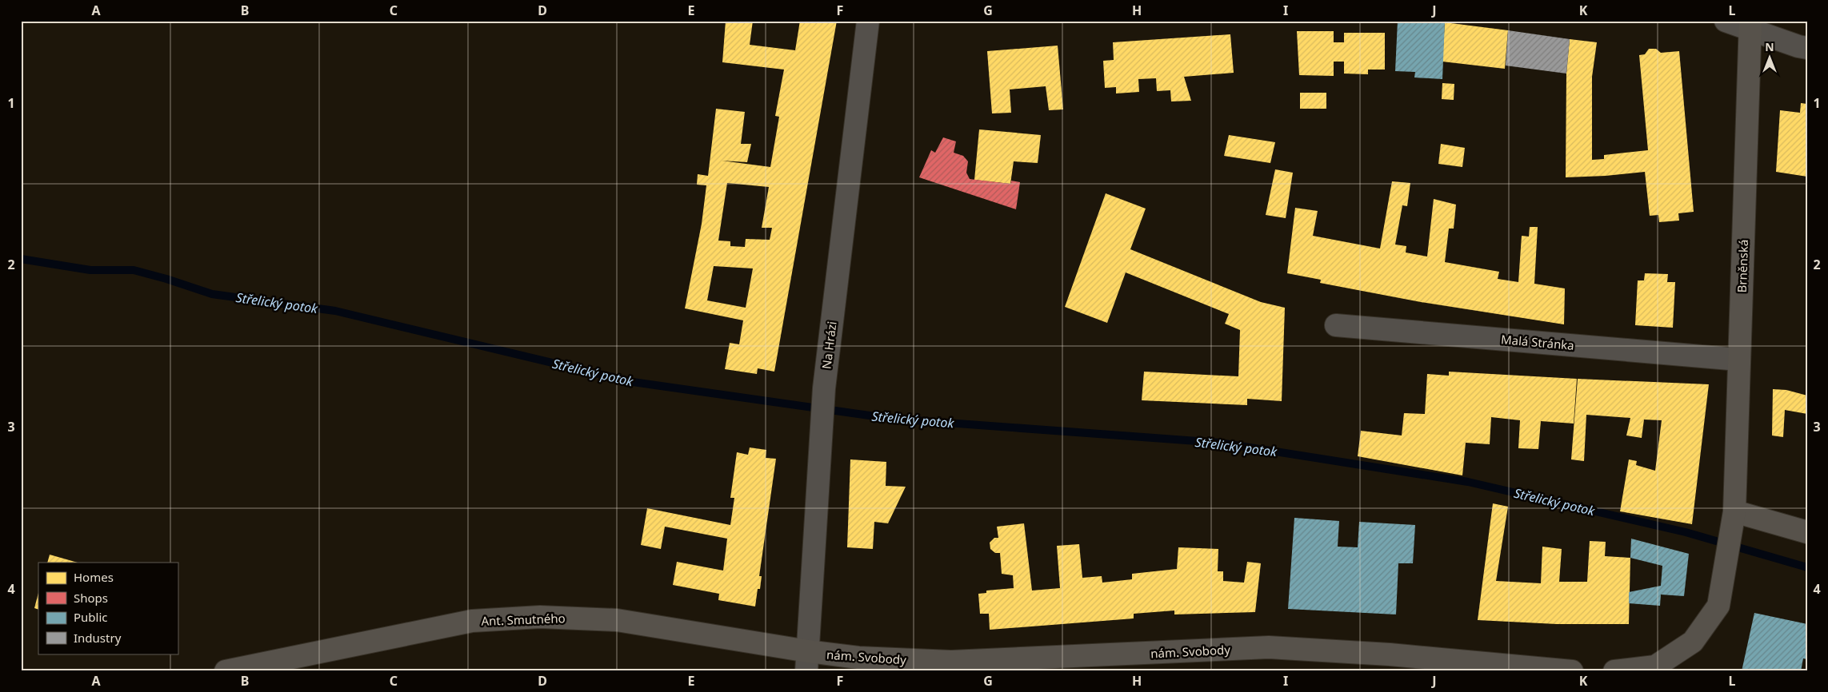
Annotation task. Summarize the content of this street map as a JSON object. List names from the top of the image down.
{
  "streets": {
    "street": [
      "Brněnská",
      "Malá Stránka",
      "Na Hrázi",
      "Ant. Smutného",
      "nám. Svobody"
    ]
  },
  "crossings": [
    ["Brněnská", "Malá Stránka"],
    ["Na Hrázi", "Ant. Smutného"],
    ["Na Hrázi", "nám. Svobody"],
    ["Ant. Smutného", "nám. Svobody"]
  ],
  "water": ["Střelický potok"],
  "legend": [
    "Homes",
    "Shops",
    "Public",
    "Industry"
  ],
  "north": "top",
  "grid": {
    "columns": [
      "A",
      "B",
      "C",
      "D",
      "E",
      "F",
      "G",
      "H",
      "I",
      "J",
      "K",
      "L"
    ],
    "rows": [
      "1",
      "2",
      "3",
      "4"
    ]
  }
}
